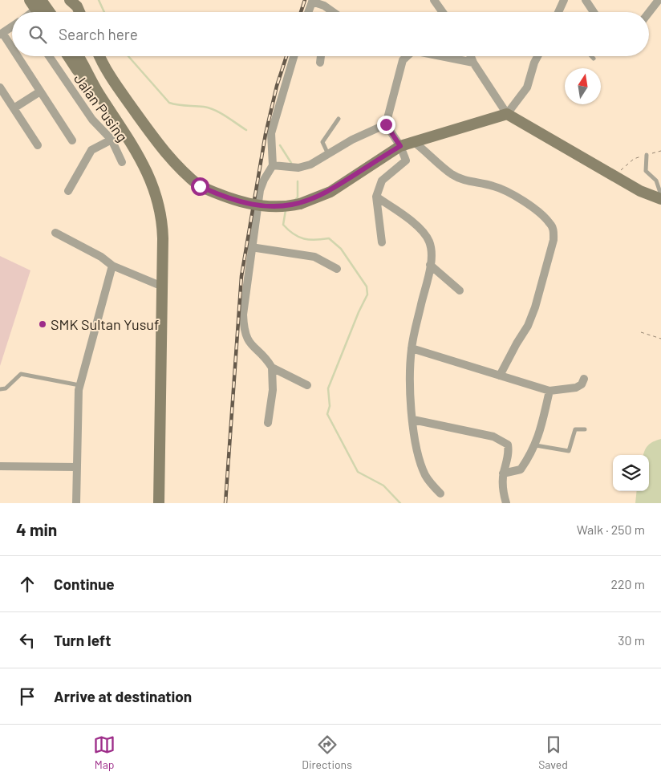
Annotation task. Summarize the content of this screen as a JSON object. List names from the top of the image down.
{
  "streets": {
    "street": ["Jalan Pusing"]
  },
  "places": ["SMK Sultan Yusuf"],
  "north": "top",
  "page": {
    "search": "Search here",
    "heading": ["4 min", "Walk · 250 m"],
    "list": [
      ["Continue", "220 m"],
      ["Turn left", "30 m"],
      "Arrive at destination"
    ],
    "nav": ["Map", "Directions", "Saved"]
  }
}
